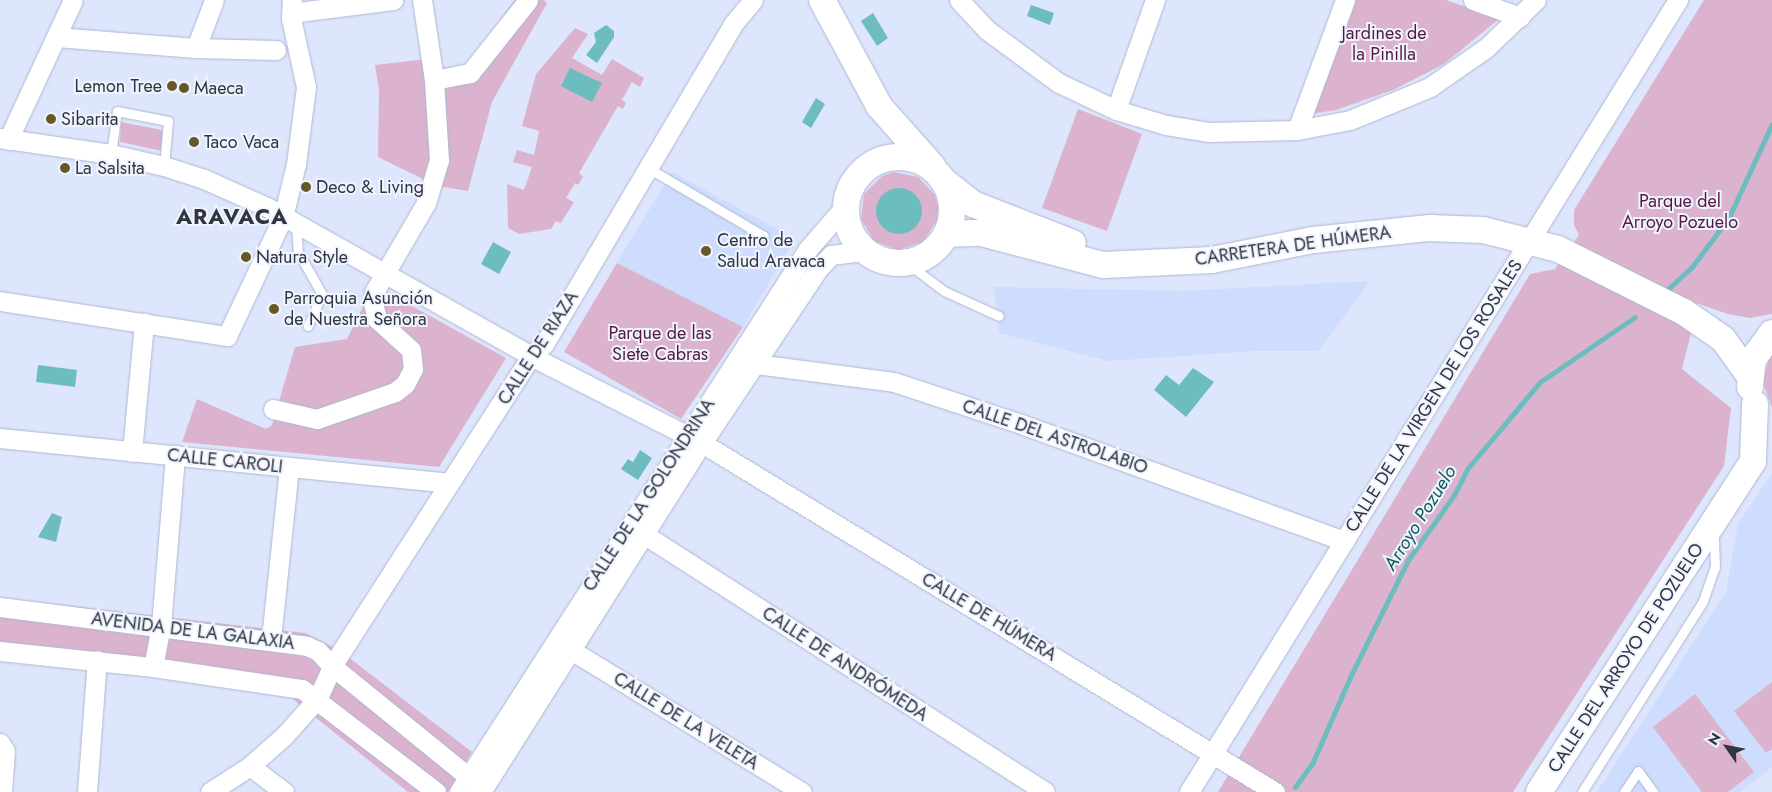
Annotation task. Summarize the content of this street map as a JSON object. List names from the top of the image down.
{
  "streets": {
    "main road": ["CARRETERA DE HÚMERA", "CALLE DEL ARROYO DE POZUELO"],
    "street": [
      "CALLE DE RIAZA",
      "CALLE DE LA VIRGEN DE LOS ROSALES",
      "CALLE DEL ASTROLABIO",
      "CALLE CAROLI",
      "CALLE DE LA GOLONDRINA",
      "CALLE DE HÚMERA",
      "AVENIDA DE LA GALAXIA",
      "CALLE DE ANDRÓMEDA",
      "CALLE DE LA VELETA"
    ]
  },
  "crossings": [
    ["CARRETERA DE HÚMERA", "CALLE DE LA VIRGEN DE LOS ROSALES"],
    ["CARRETERA DE HÚMERA", "CALLE DE LA GOLONDRINA"],
    ["CALLE DE RIAZA", "CALLE CAROLI"],
    ["CALLE DE RIAZA", "CALLE DE HÚMERA"],
    ["CALLE DE RIAZA", "AVENIDA DE LA GALAXIA"],
    ["CALLE DE LA VIRGEN DE LOS ROSALES", "CALLE DEL ASTROLABIO"],
    ["CALLE DE LA VIRGEN DE LOS ROSALES", "CALLE DE HÚMERA"],
    ["CALLE DEL ASTROLABIO", "CALLE DE LA GOLONDRINA"],
    ["CALLE DE LA GOLONDRINA", "CALLE DE HÚMERA"],
    ["CALLE DE LA GOLONDRINA", "AVENIDA DE LA GALAXIA"],
    ["CALLE DE LA GOLONDRINA", "CALLE DE ANDRÓMEDA"],
    ["CALLE DE LA GOLONDRINA", "CALLE DE LA VELETA"]
  ],
  "districts": ["ARAVACA"],
  "water": ["Arroyo Pozuelo"],
  "parks": ["Jardines de la Pinilla", "Parque del Arroyo Pozuelo", "Parque de las Siete Cabras"],
  "places": [
    "Lemon Tree",
    "Maeca",
    "Sibarita",
    "Taco Vaca",
    "La Salsita",
    "Deco & Living",
    "Centro de Salud Aravaca",
    "Natura Style",
    "Parroquia Asunción de Nuestra Señora"
  ],
  "north": "top left"
}
